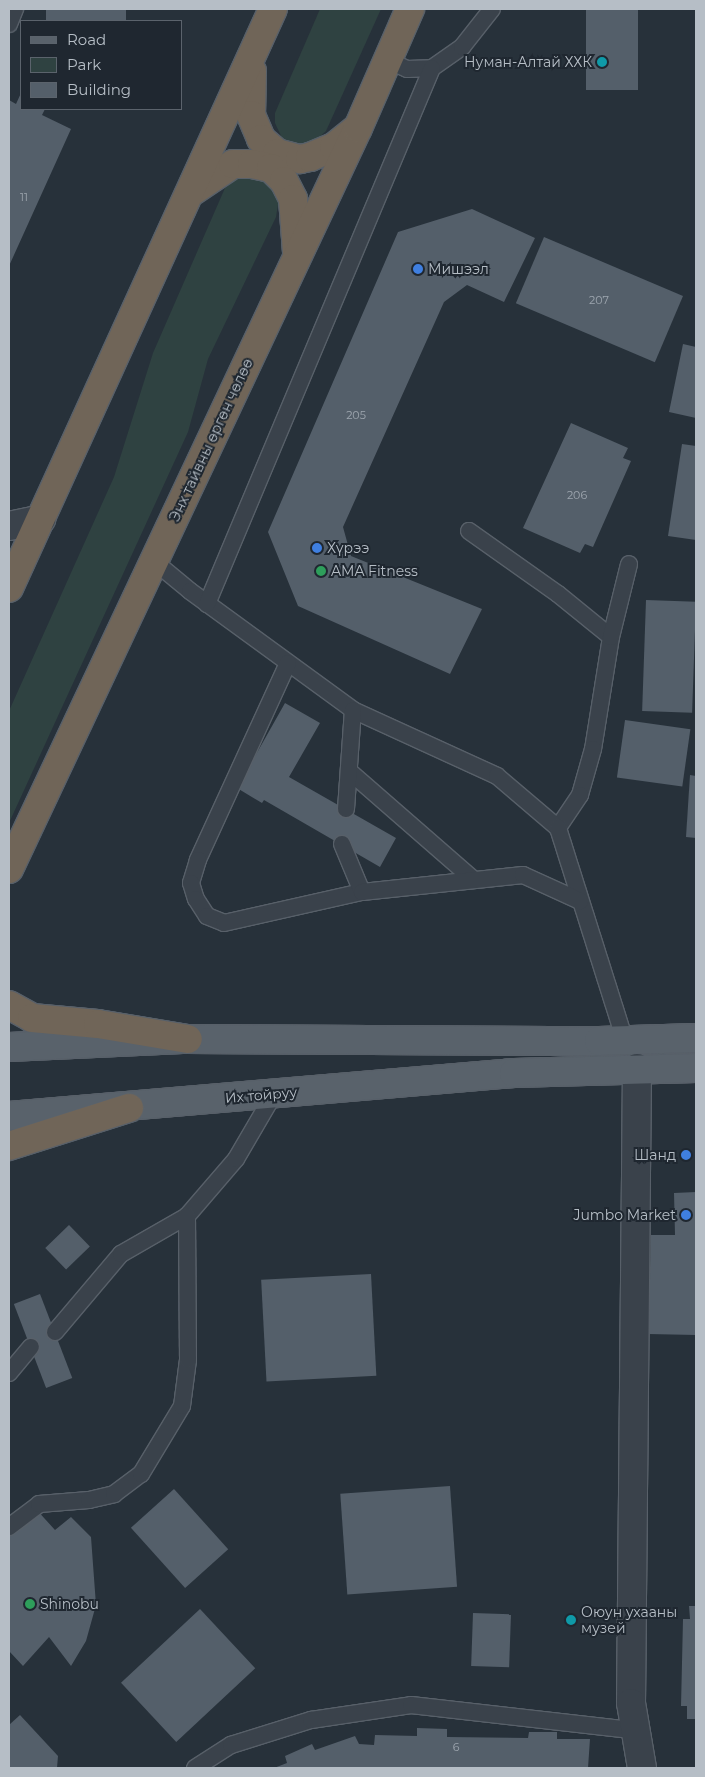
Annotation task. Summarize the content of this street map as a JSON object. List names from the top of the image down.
{
  "streets": {
    "highway": ["Энх тайвны өргөн чөлөө"],
    "main road": ["Их тойруу"]
  },
  "places": [
    "Нуман-Алтай ХХК",
    "Мишээл",
    "Хүрээ",
    "AMA Fitness",
    "Шанд",
    "Jumbo Market",
    "Shinobu",
    "Оюун ухааны музей"
  ],
  "house_numbers": [
    "11",
    "207",
    "205",
    "206",
    "6"
  ],
  "legend": ["Road", "Park", "Building"]
}
